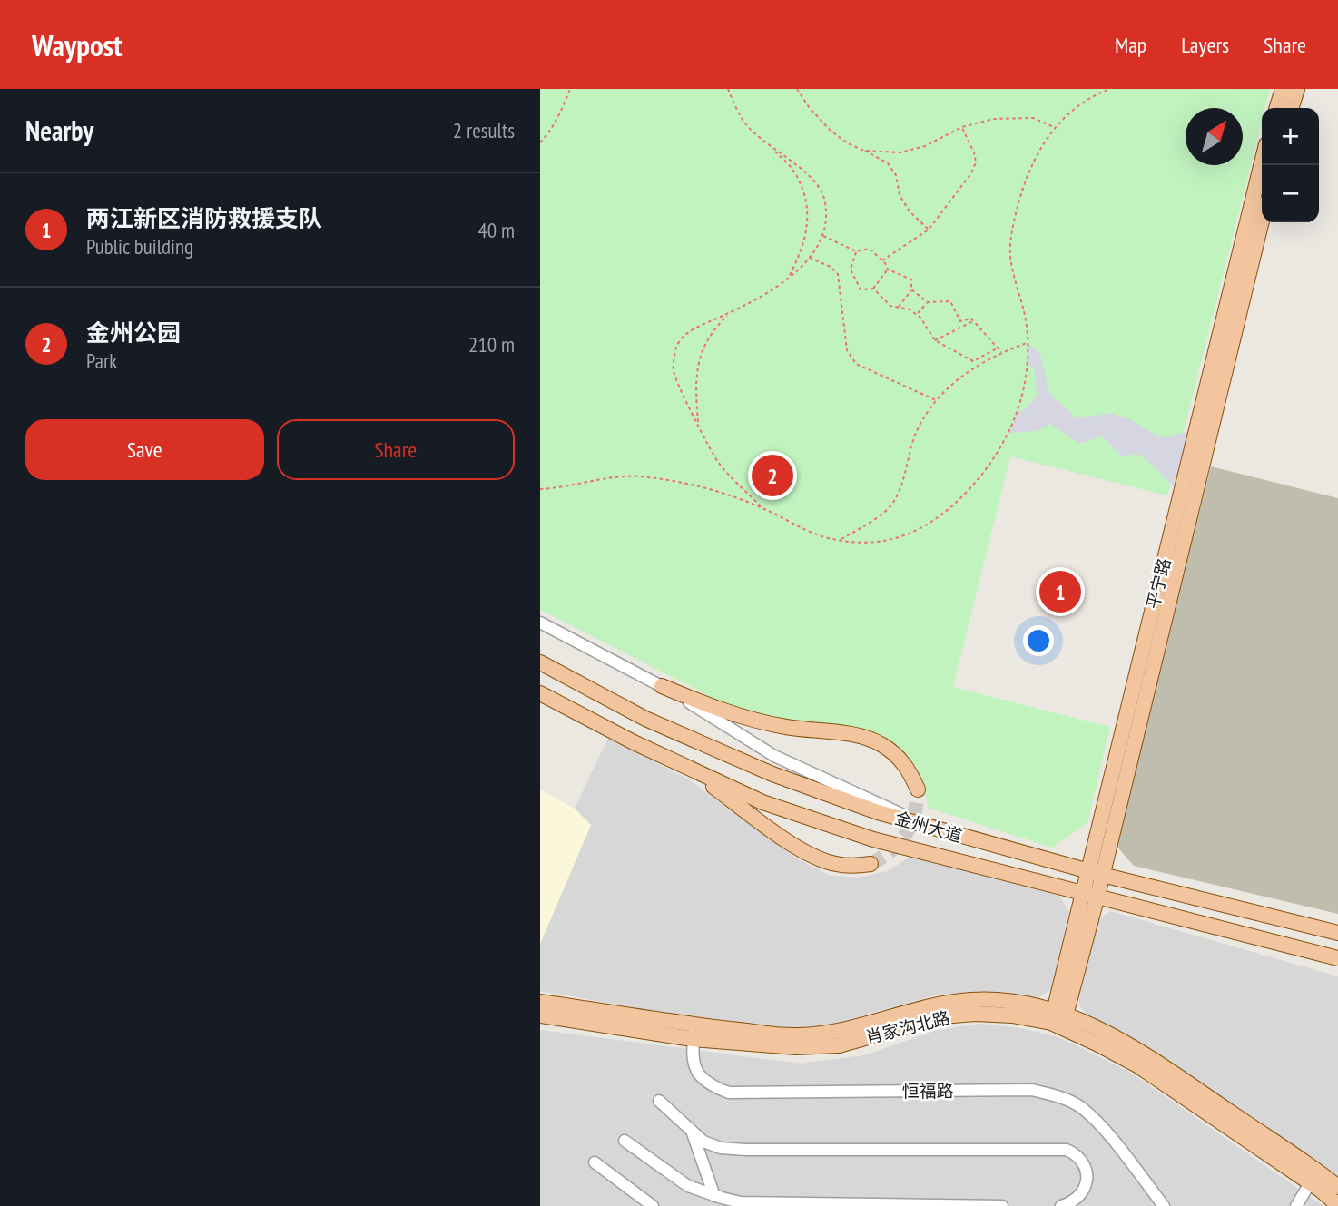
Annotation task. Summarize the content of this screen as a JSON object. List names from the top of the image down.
{
  "streets": {
    "main road": ["平宁路", "金州大道", "肖家沟北路"],
    "street": ["恒福路"]
  },
  "crossings": [
    ["平宁路", "金州大道"],
    ["平宁路", "肖家沟北路"],
    ["肖家沟北路", "恒福路"]
  ],
  "north": "top right",
  "page": {
    "header": "Waypost",
    "nav": ["Map", "Layers", "Share"],
    "heading": ["Nearby", "2 results"],
    "map_buttons": ["+", "−"],
    "list": [
      {
        "mark": "1",
        "name": "两江新区消防救援支队",
        "note": "Public building",
        "value": "40 m"
      },
      {
        "mark": "2",
        "name": "金州公园",
        "note": "Park",
        "value": "210 m"
      }
    ],
    "buttons": ["Save", "Share"],
    "pins": ["2", "1"]
  }
}
